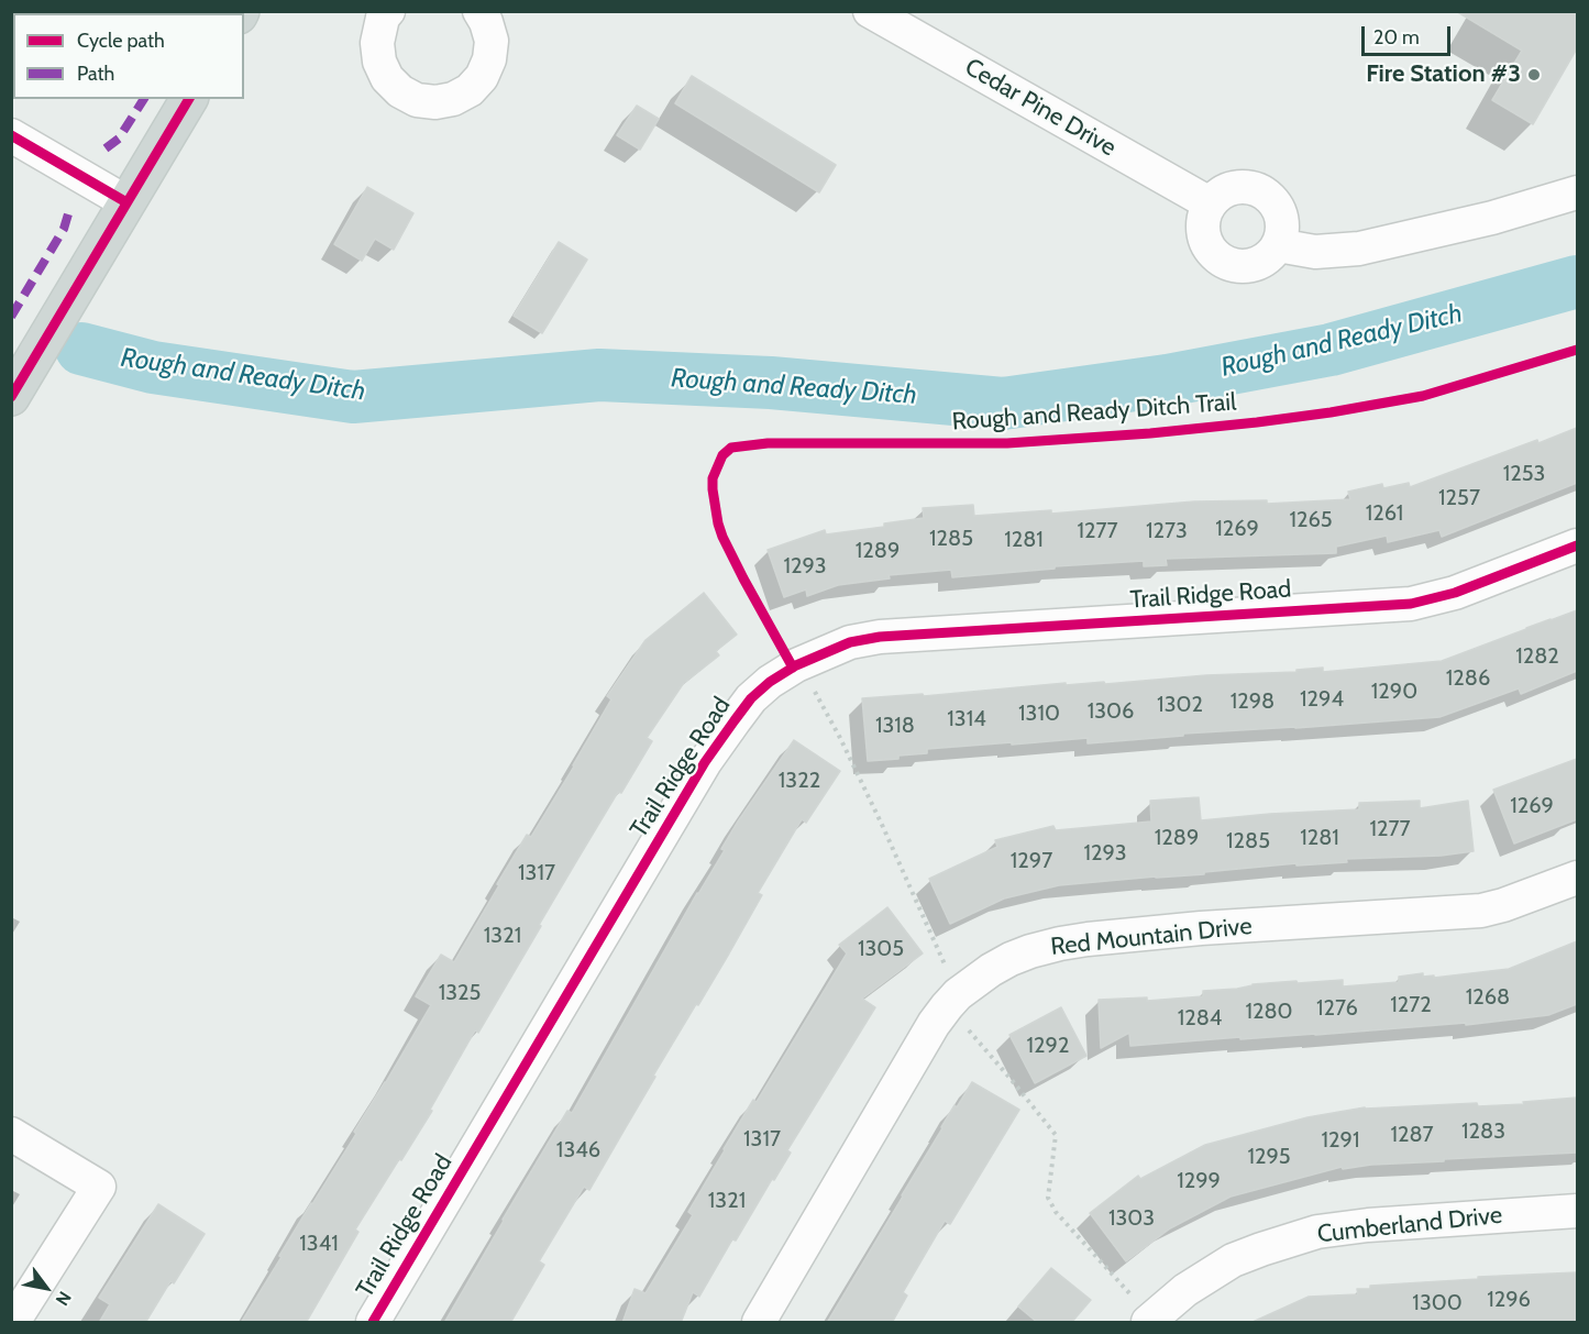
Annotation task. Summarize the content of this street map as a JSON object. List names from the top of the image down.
{
  "streets": {
    "street": [
      "Cedar Pine Drive",
      "Trail Ridge Road",
      "Red Mountain Drive",
      "Cumberland Drive"
    ],
    "cycle path": ["Rough and Ready Ditch Trail"]
  },
  "water": ["Rough and Ready Ditch"],
  "places": ["Fire Station #3"],
  "house_numbers": [
    "1253",
    "1257",
    "1261",
    "1265",
    "1269",
    "1277",
    "1273",
    "1285",
    "1281",
    "1289",
    "1293",
    "1282",
    "1286",
    "1290",
    "1294",
    "1298",
    "1302",
    "1306",
    "1310",
    "1314",
    "1318",
    "1322",
    "1269",
    "1277",
    "1289",
    "1281",
    "1285",
    "1293",
    "1297",
    "1317",
    "1321",
    "1305",
    "1325",
    "1268",
    "1272",
    "1276",
    "1280",
    "1284",
    "1292",
    "1283",
    "1287",
    "1317",
    "1291",
    "1346",
    "1295",
    "1299",
    "1321",
    "1303",
    "1341",
    "1296",
    "1300"
  ],
  "legend": ["Cycle path", "Path"],
  "scale_bar": "20 m",
  "north": "bottom right"
}
